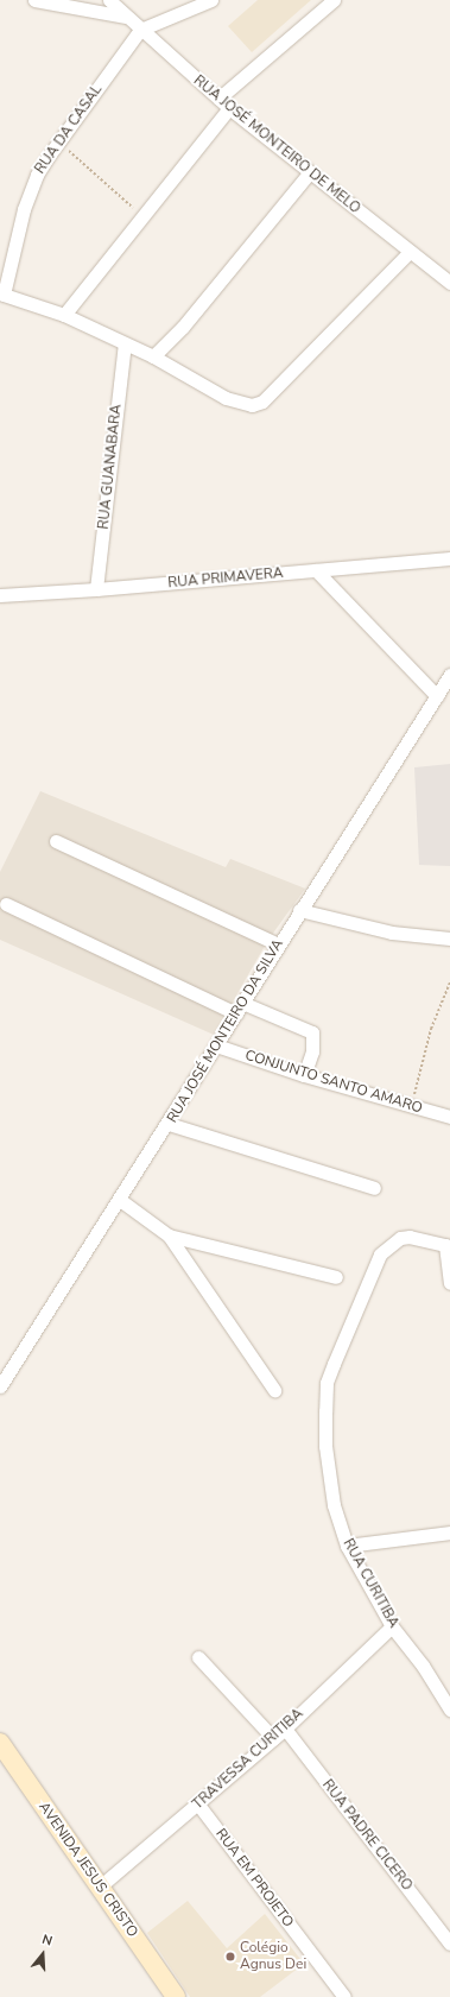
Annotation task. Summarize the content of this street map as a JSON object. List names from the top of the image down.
{
  "streets": {
    "main road": ["AVENIDA JESUS CRISTO"],
    "street": [
      "RUA DA CASAL",
      "RUA JOSÉ MONTEIRO DE MELO",
      "RUA GUANABARA",
      "RUA PRIMAVERA",
      "RUA JOSÉ MONTEIRO DA SILVA",
      "CONJUNTO SANTO AMARO",
      "RUA CURITIBA",
      "TRAVESSA CURITIBA",
      "RUA PADRE CICERO",
      "RUA EM PROJETO"
    ]
  },
  "crossings": [
    ["RUA DA CASAL", "RUA JOSÉ MONTEIRO DE MELO"],
    ["RUA GUANABARA", "RUA PRIMAVERA"],
    ["RUA JOSÉ MONTEIRO DA SILVA", "CONJUNTO SANTO AMARO"],
    ["RUA CURITIBA", "TRAVESSA CURITIBA"],
    ["TRAVESSA CURITIBA", "RUA PADRE CICERO"],
    ["TRAVESSA CURITIBA", "AVENIDA JESUS CRISTO"],
    ["TRAVESSA CURITIBA", "RUA EM PROJETO"]
  ],
  "places": ["Colégio Agnus Dei"],
  "north": "top"
}
